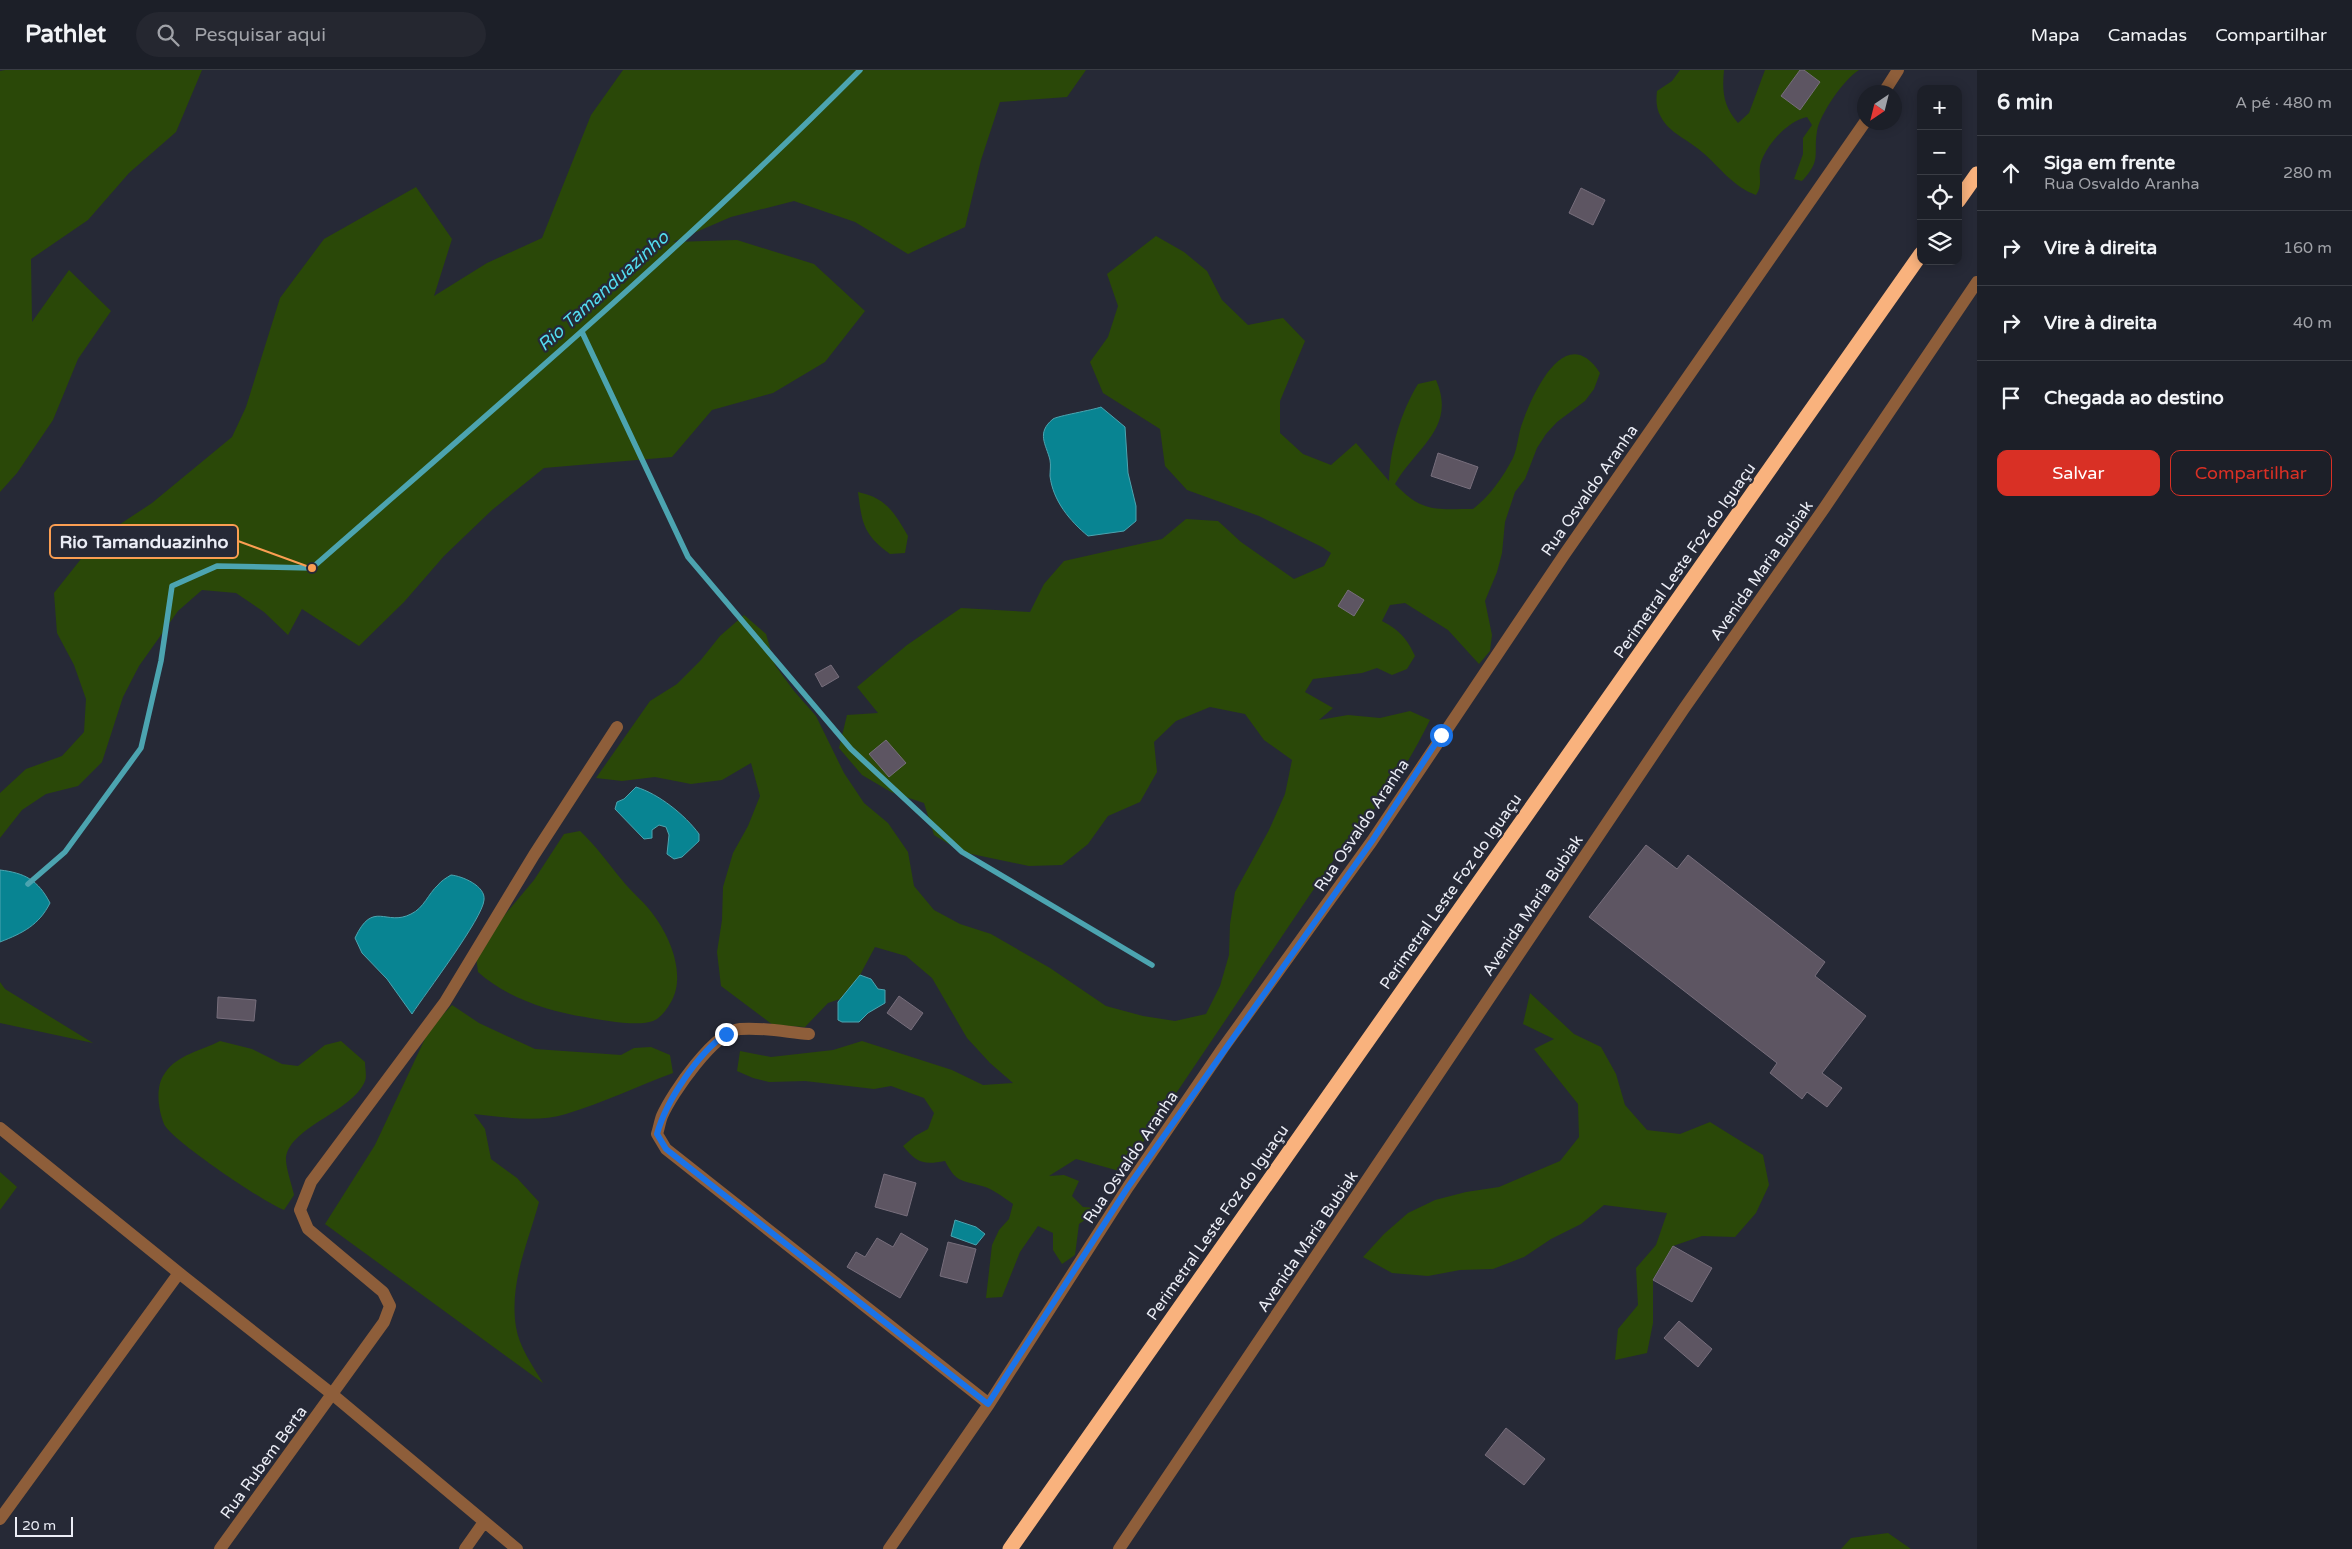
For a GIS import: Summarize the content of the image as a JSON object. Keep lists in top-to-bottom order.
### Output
{
  "streets": {
    "highway": ["Perimetral Leste Foz do Iguaçu"],
    "street": ["Rua Osvaldo Aranha", "Avenida Maria Bubiak", "Rua Rubem Berta"]
  },
  "water": ["Rio Tamanduazinho"],
  "places": ["Rio Tamanduazinho"],
  "scale_bar": "20 m",
  "north": "bottom left",
  "page": {
    "header": "Pathlet",
    "search": "Pesquisar aqui",
    "nav": ["Mapa", "Camadas", "Compartilhar"],
    "heading": ["6 min", "A pé · 480 m"],
    "map_buttons": ["+", "−"],
    "list": [
      ["Siga em frente", "Rua Osvaldo Aranha", "280 m"],
      ["Vire à direita", "160 m"],
      ["Vire à direita", "40 m"],
      "Chegada ao destino"
    ],
    "buttons": ["Salvar", "Compartilhar"],
    "scale": "20 m"
  }
}
